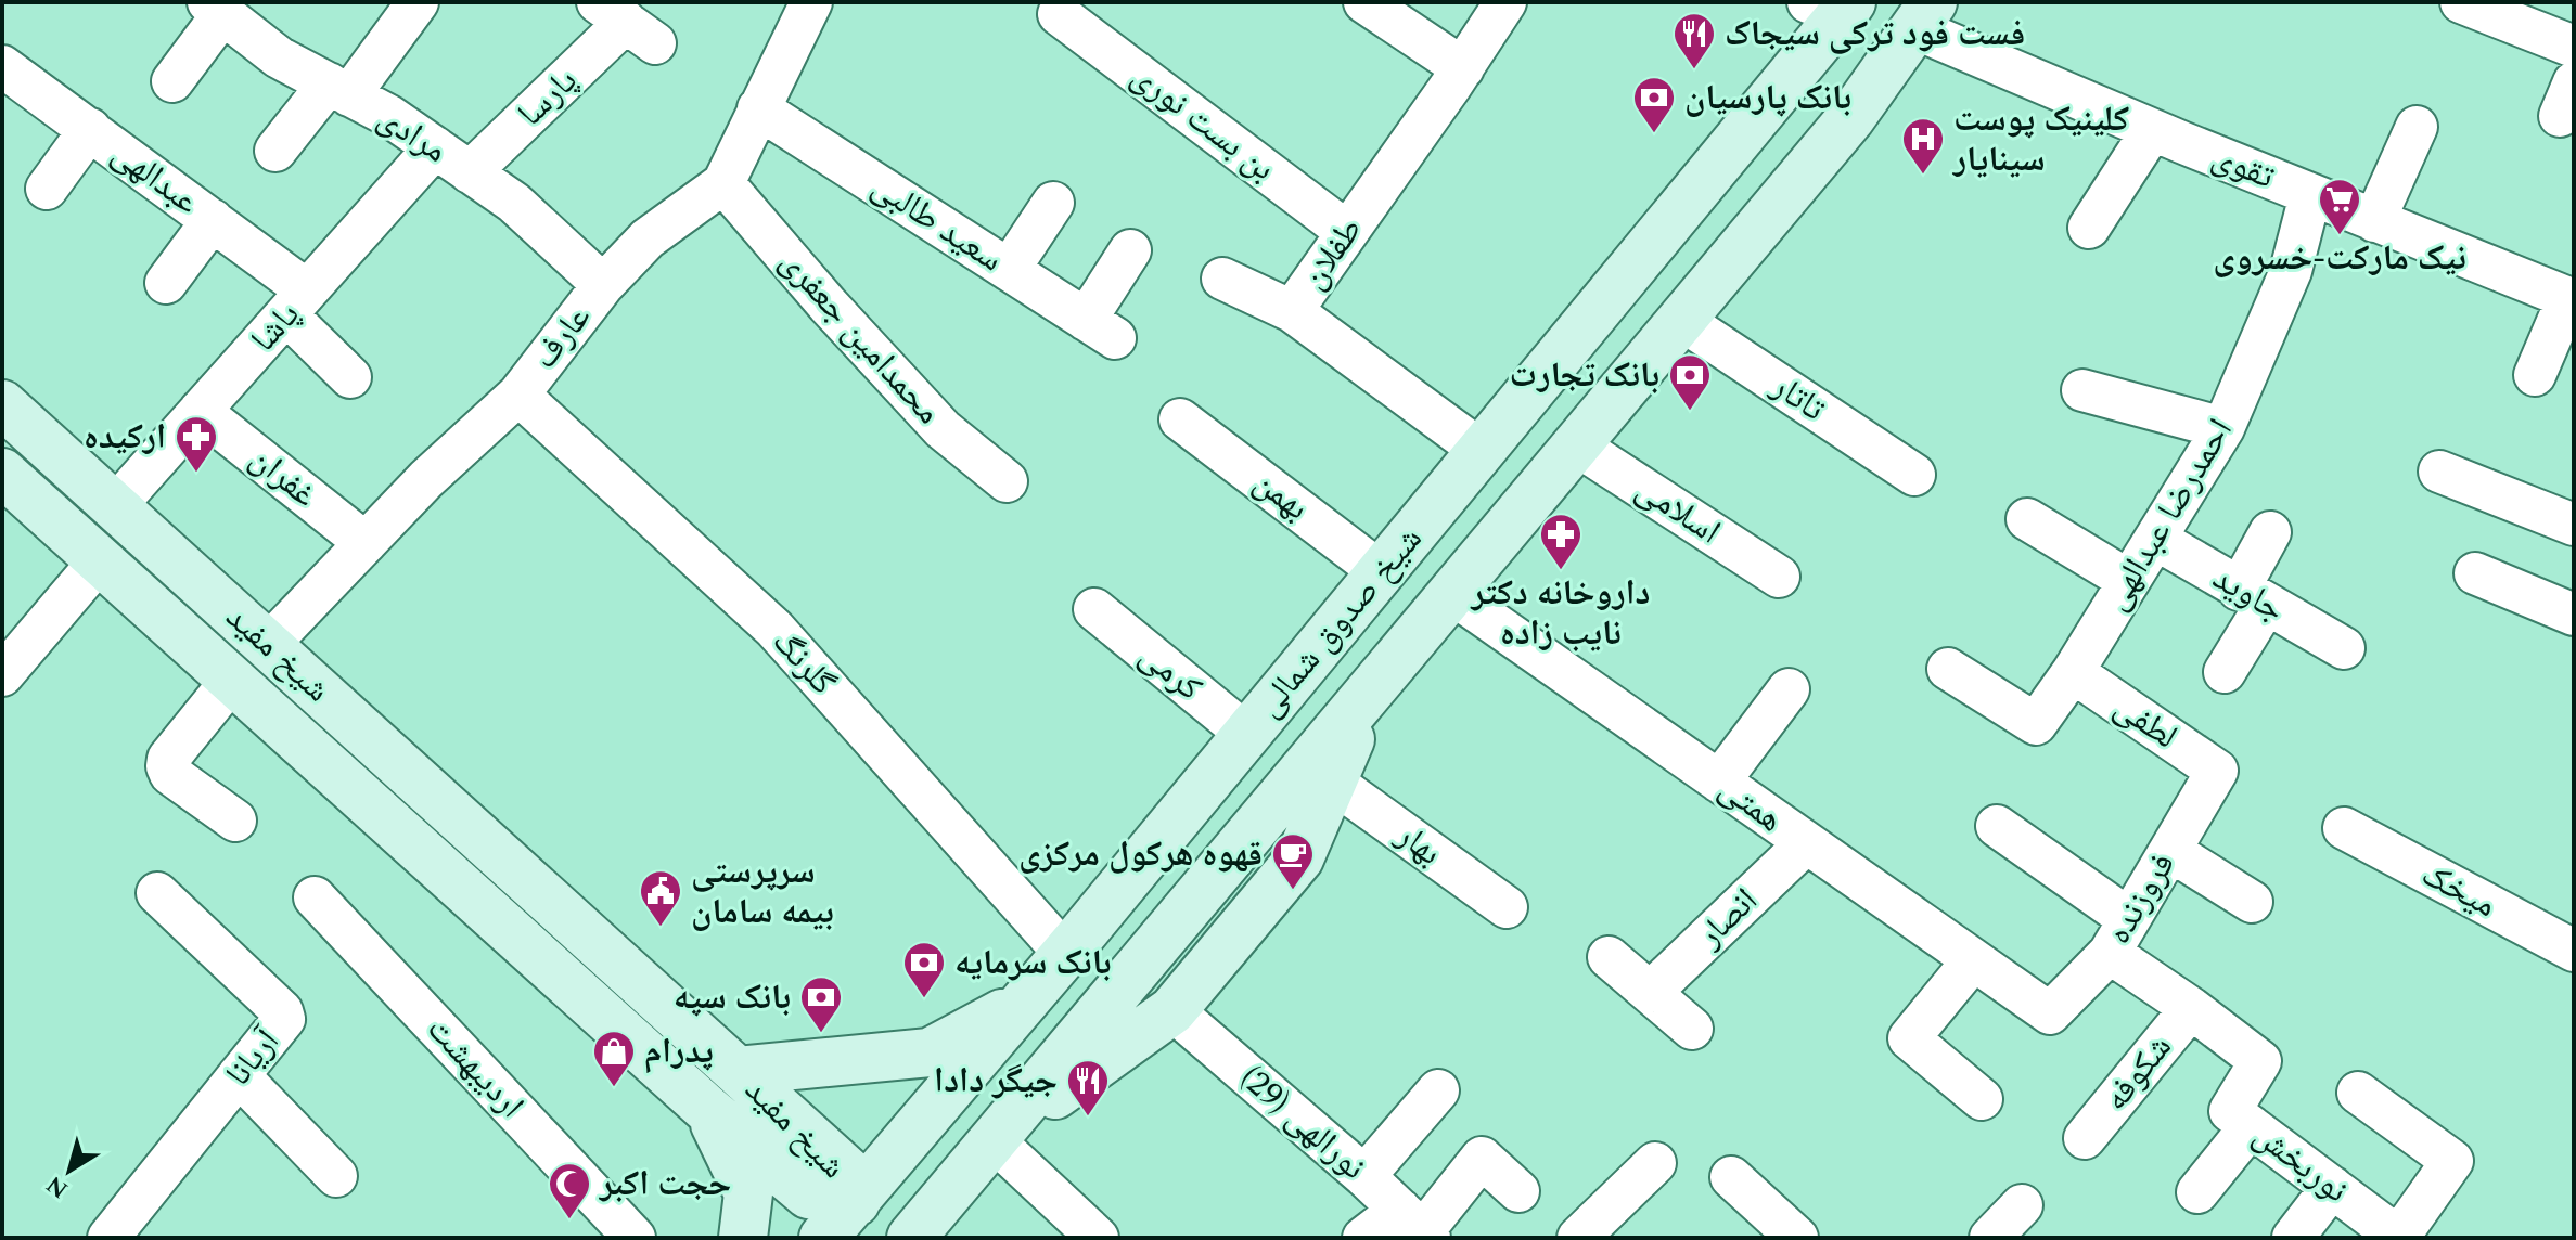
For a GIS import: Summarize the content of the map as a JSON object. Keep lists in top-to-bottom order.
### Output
{
  "streets": {
    "main road": ["شیخ صدوق شمالی", "شیخ مفید"],
    "street": [
      "پارسا",
      "بن بست نوری",
      "مرادی",
      "تقوی",
      "عبدالهی",
      "سعید طالبی",
      "طفلان",
      "پاشا",
      "عارف",
      "محمدامین جعفری",
      "تاتار",
      "غفران",
      "بهمن",
      "اسلامی",
      "احمدرضا عبدالهی",
      "جاوید",
      "گلرنگ",
      "کرمی",
      "لطفی",
      "همتی",
      "بهار",
      "میخک",
      "فروزنده",
      "انصار",
      "آریانا",
      "اردیبهشت",
      "شکوفه",
      "نورالهی (29)",
      "نوربخش"
    ]
  },
  "crossings": [
    ["پارسا", "مرادی"],
    ["بن بست نوری", "طفلان"],
    ["مرادی", "پاشا"],
    ["مرادی", "عارف"],
    ["تقوی", "احمدرضا عبدالهی"],
    ["تقوی", "شیخ صدوق شمالی"],
    ["عبدالهی", "پاشا"],
    ["سعید طالبی", "عارف"],
    ["طفلان", "شیخ صدوق شمالی"],
    ["پاشا", "غفران"],
    ["پاشا", "شیخ مفید"],
    ["عارف", "محمدامین جعفری"],
    ["عارف", "غفران"],
    ["عارف", "شیخ مفید"],
    ["عارف", "گلرنگ"],
    ["تاتار", "شیخ صدوق شمالی"],
    ["بهمن", "شیخ صدوق شمالی"],
    ["اسلامی", "شیخ صدوق شمالی"],
    ["احمدرضا عبدالهی", "جاوید"],
    ["احمدرضا عبدالهی", "لطفی"],
    ["شیخ صدوق شمالی", "شیخ مفید"],
    ["شیخ صدوق شمالی", "گلرنگ"],
    ["شیخ صدوق شمالی", "کرمی"],
    ["شیخ صدوق شمالی", "همتی"],
    ["لطفی", "فروزنده"],
    ["همتی", "فروزنده"],
    ["همتی", "انصار"],
    ["فروزنده", "نوربخش"],
    ["شکوفه", "نوربخش"]
  ],
  "places": {
    "restaurant": ["فست فود ترکی سیجاک", "جیگر دادا"],
    "bank": [
      "بانک پارسیان",
      "بانک تجارت",
      "بانک سرمایه",
      "بانک سپه"
    ],
    "hospital": ["کلینیک پوست سینایار"],
    "supermarket": ["نیک مارکت-خسروی"],
    "pharmacy": ["ارکیده", "داروخانه دکتر نایب زاده"],
    "cafe": ["قهوه هرکول مرکزی"],
    "public building": ["سرپرستی بیمه سامان"],
    "shop": ["پدرام"],
    "mosque": ["حجت اکبر"]
  },
  "north": "bottom left"
}
